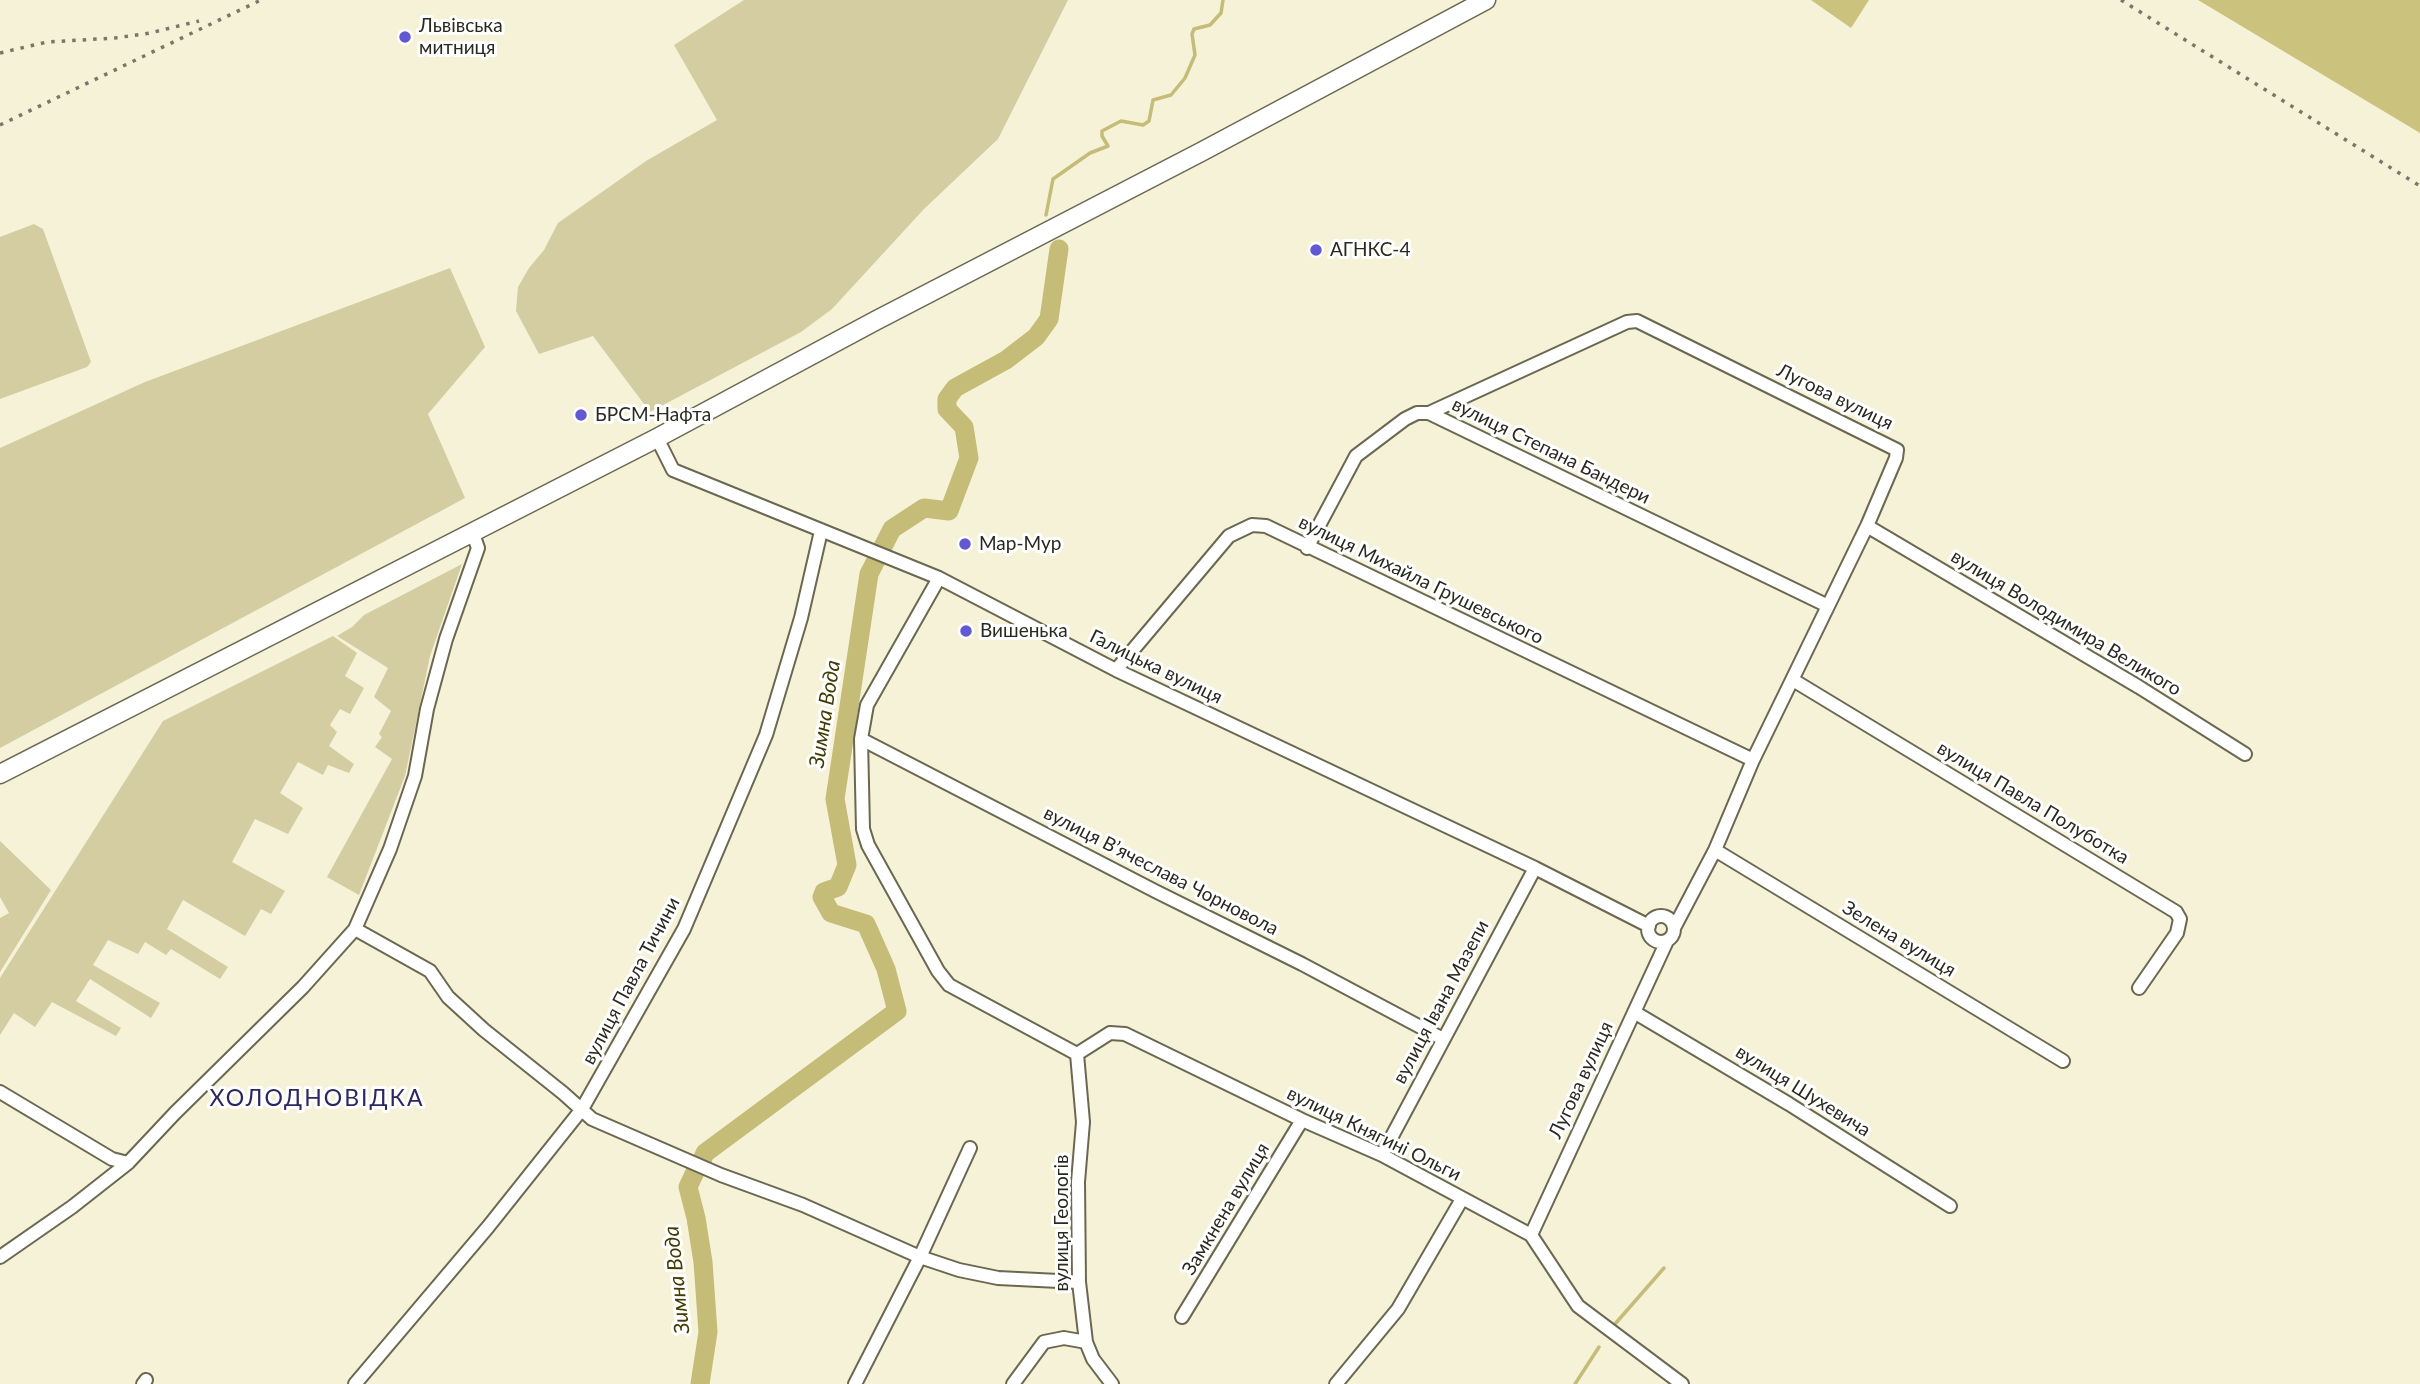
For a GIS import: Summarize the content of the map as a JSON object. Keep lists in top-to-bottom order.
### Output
{
  "streets": {
    "street": [
      "Лугова вулиця",
      "вулиця Степана Бандери",
      "вулиця Михайла Грушевського",
      "вулиця Володимира Великого",
      "Галицька вулиця",
      "вулиця Павла Полуботка",
      "вулиця Вʼячеслава Чорновола",
      "Зелена вулиця",
      "вулиця Павла Тичини",
      "вулиця Івана Мазепи",
      "вулиця Шухевича",
      "вулиця Княгині Ольги",
      "Замкнена вулиця",
      "вулиця Геологів"
    ]
  },
  "crossings": [
    ["Лугова вулиця", "вулиця Степана Бандери"],
    ["Лугова вулиця", "вулиця Михайла Грушевського"],
    ["Лугова вулиця", "вулиця Володимира Великого"],
    ["Лугова вулиця", "Галицька вулиця"],
    ["Лугова вулиця", "вулиця Павла Полуботка"],
    ["Лугова вулиця", "Зелена вулиця"],
    ["Лугова вулиця", "вулиця Шухевича"],
    ["Лугова вулиця", "вулиця Княгині Ольги"],
    ["вулиця Степана Бандери", "вулиця Михайла Грушевського"],
    ["вулиця Михайла Грушевського", "Галицька вулиця"],
    ["Галицька вулиця", "вулиця Павла Тичини"],
    ["Галицька вулиця", "вулиця Івана Мазепи"],
    ["вулиця Вʼячеслава Чорновола", "вулиця Івана Мазепи"],
    ["вулиця Івана Мазепи", "вулиця Княгині Ольги"],
    ["вулиця Княгині Ольги", "Замкнена вулиця"],
    ["вулиця Княгині Ольги", "вулиця Геологів"]
  ],
  "districts": ["ХОЛОДНОВІДКА"],
  "water": ["Зимна Вода"],
  "places": [
    "Львівська митниця",
    "АГНКС-4",
    "БРСМ-Нафта",
    "Мар-Мур",
    "Вишенька"
  ]
}
